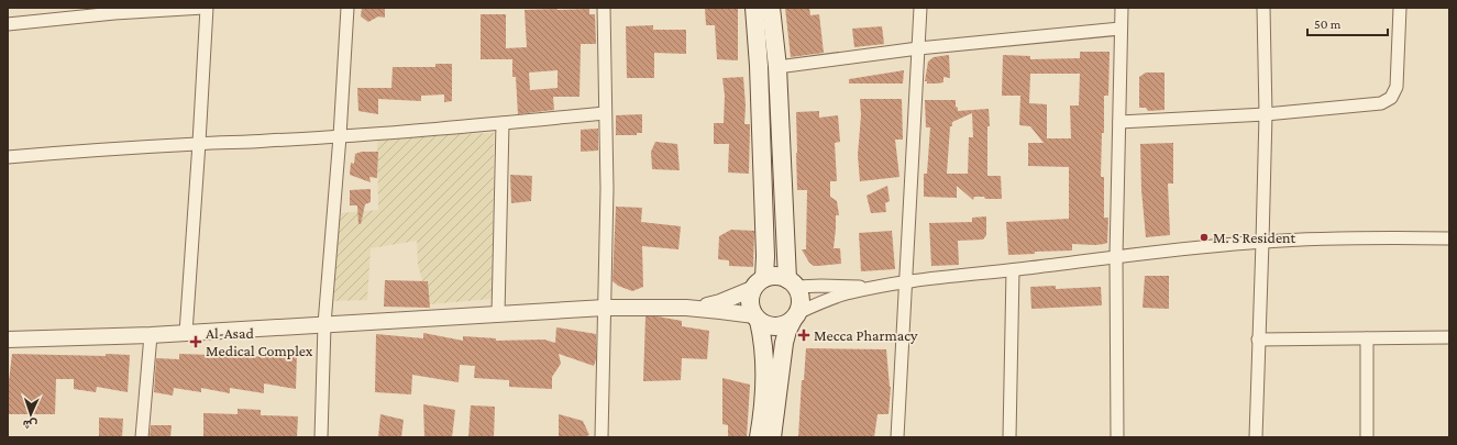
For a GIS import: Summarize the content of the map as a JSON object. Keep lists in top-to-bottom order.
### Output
{
  "places": {
    "other": ["M. S Resident"],
    "health": ["Mecca Pharmacy", "Al-Asad Medical Complex"]
  },
  "scale_bar": "50 m",
  "north": "bottom"
}
